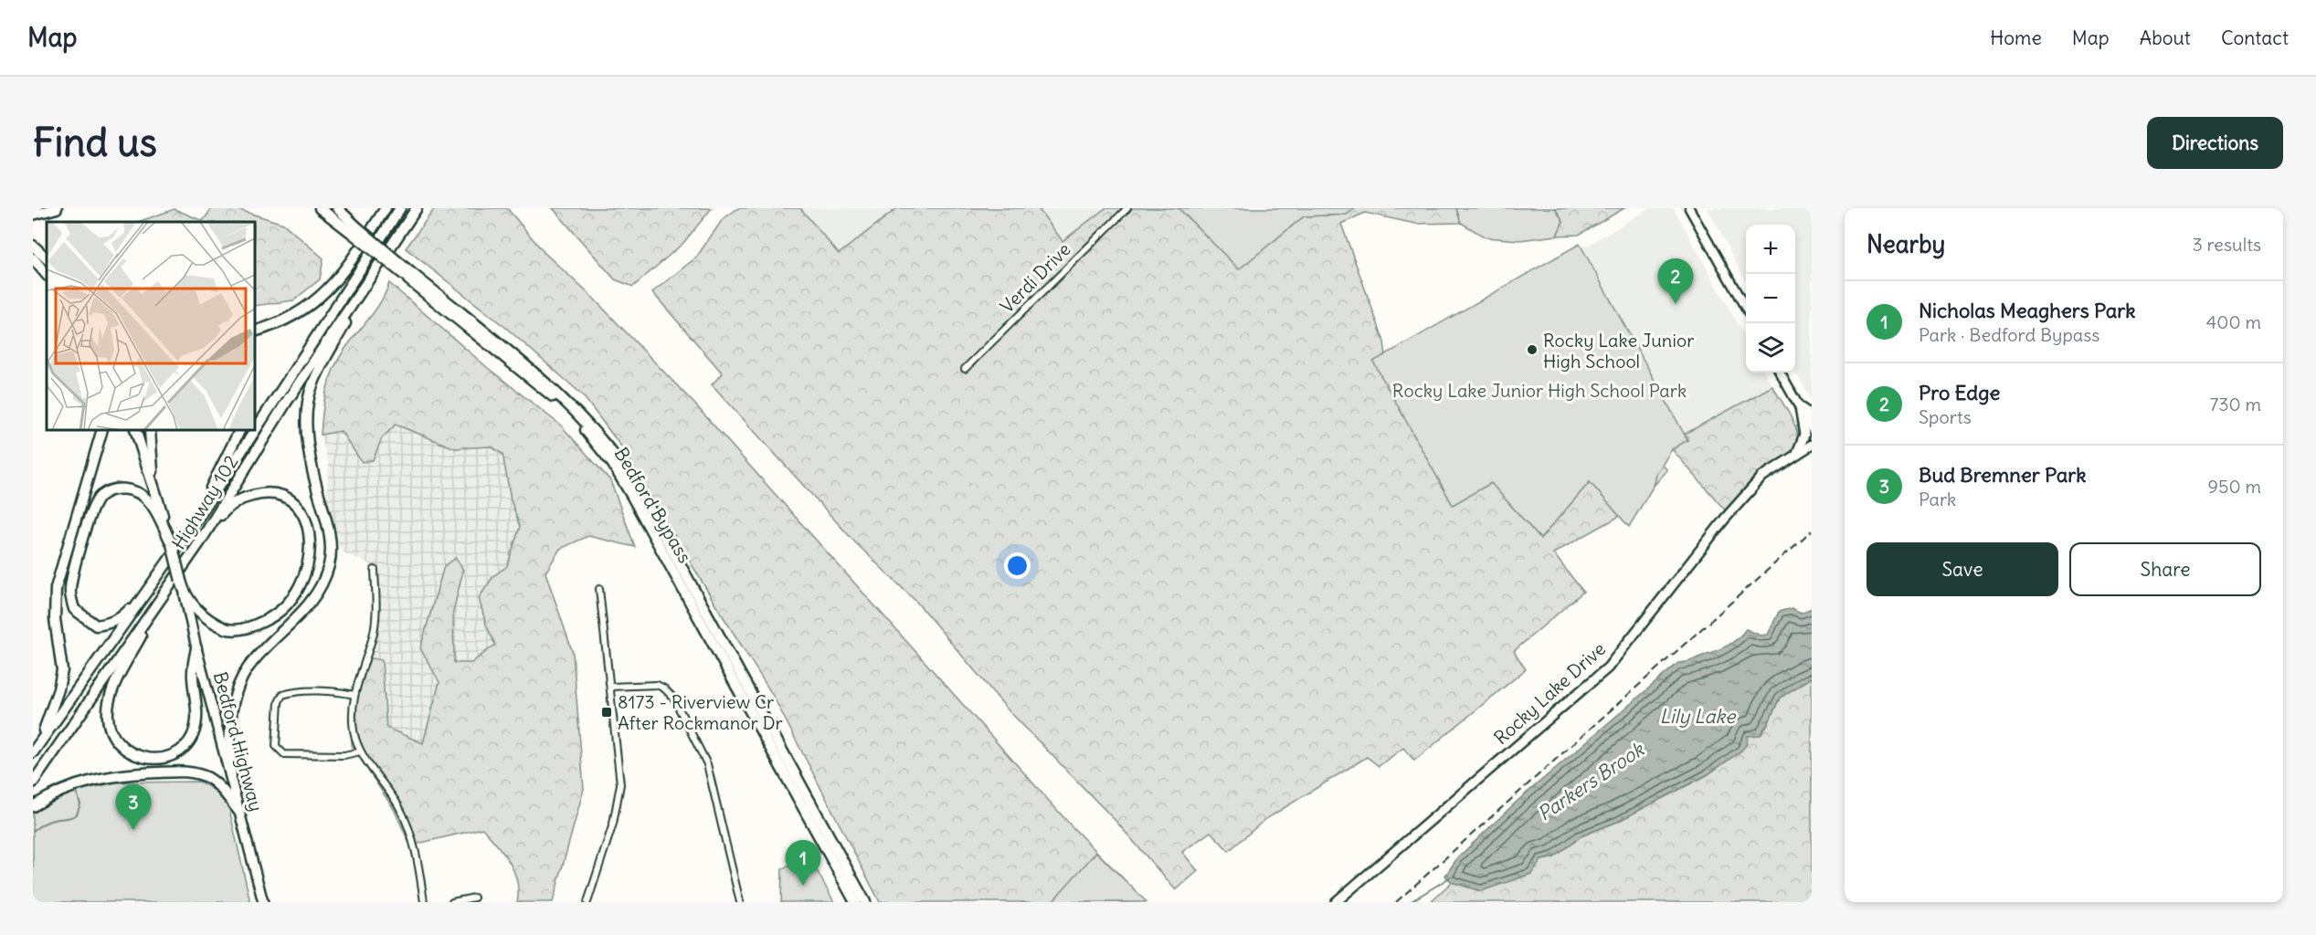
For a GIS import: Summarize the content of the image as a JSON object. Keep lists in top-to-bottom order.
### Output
{
  "streets": {
    "highway": ["Highway 102", "Bedford Bypass"],
    "main road": ["Rocky Lake Drive", "Bedford Highway"],
    "street": ["Verdi Drive"]
  },
  "water": ["Lily Lake", "Parkers Brook"],
  "parks": ["Rocky Lake Junior High School Park"],
  "places": {
    "other": ["Rocky Lake Junior High School"],
    "transit": ["8173 - Riverview Cr After Rockmanor Dr"]
  },
  "page": {
    "header": "Map",
    "nav": [
      "Home",
      "Map",
      "About",
      "Contact"
    ],
    "buttons": [
      "Directions",
      ["Save", "Share"]
    ],
    "title": "Find us",
    "heading": ["Nearby", "3 results"],
    "map_buttons": ["+", "−"],
    "pins": ["2", "3", "1"],
    "list": [
      {
        "mark": "1",
        "name": "Nicholas Meaghers Park",
        "note": "Park · Bedford Bypass",
        "value": "400 m"
      },
      {
        "mark": "2",
        "name": "Pro Edge",
        "note": "Sports",
        "value": "730 m"
      },
      {
        "mark": "3",
        "name": "Bud Bremner Park",
        "note": "Park",
        "value": "950 m"
      }
    ]
  }
}
